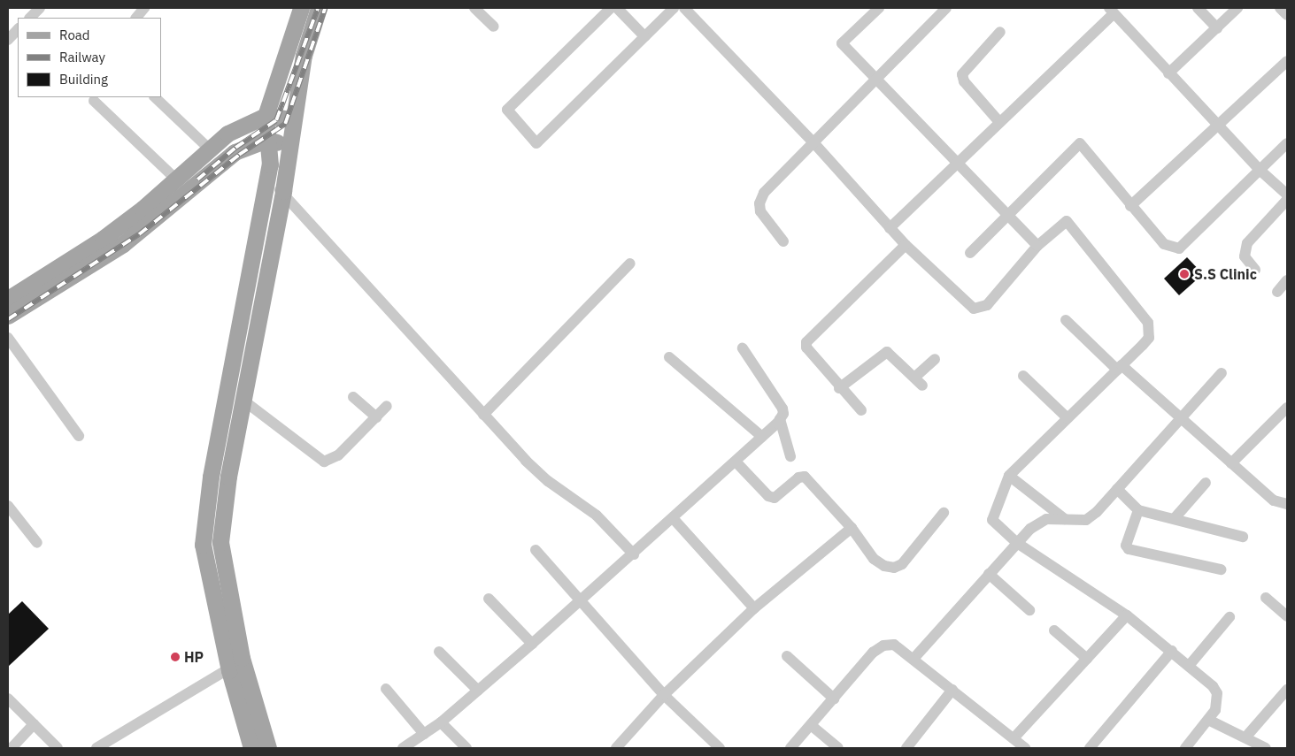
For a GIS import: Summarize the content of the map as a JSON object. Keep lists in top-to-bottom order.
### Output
{
  "places": ["S.S Clinic", "HP"],
  "legend": ["Road", "Railway", "Building"]
}
